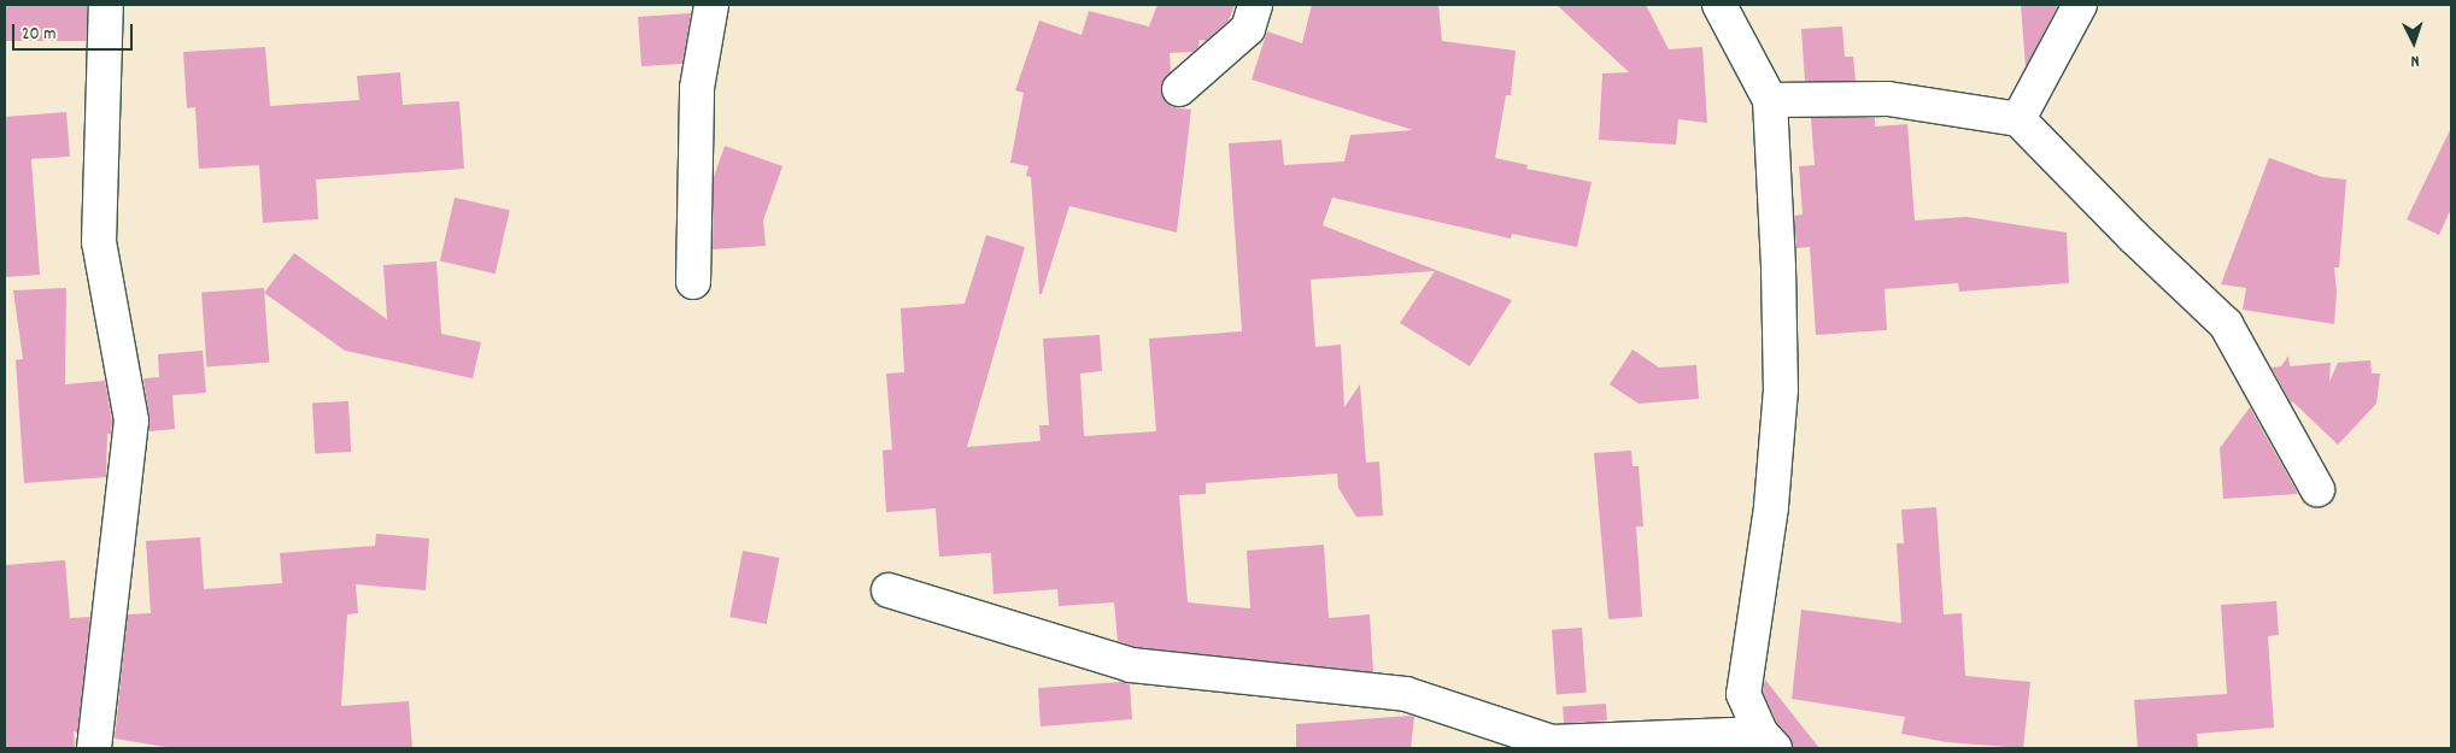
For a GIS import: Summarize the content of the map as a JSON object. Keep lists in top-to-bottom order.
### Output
{
  "scale_bar": "20 m",
  "north": "bottom"
}
